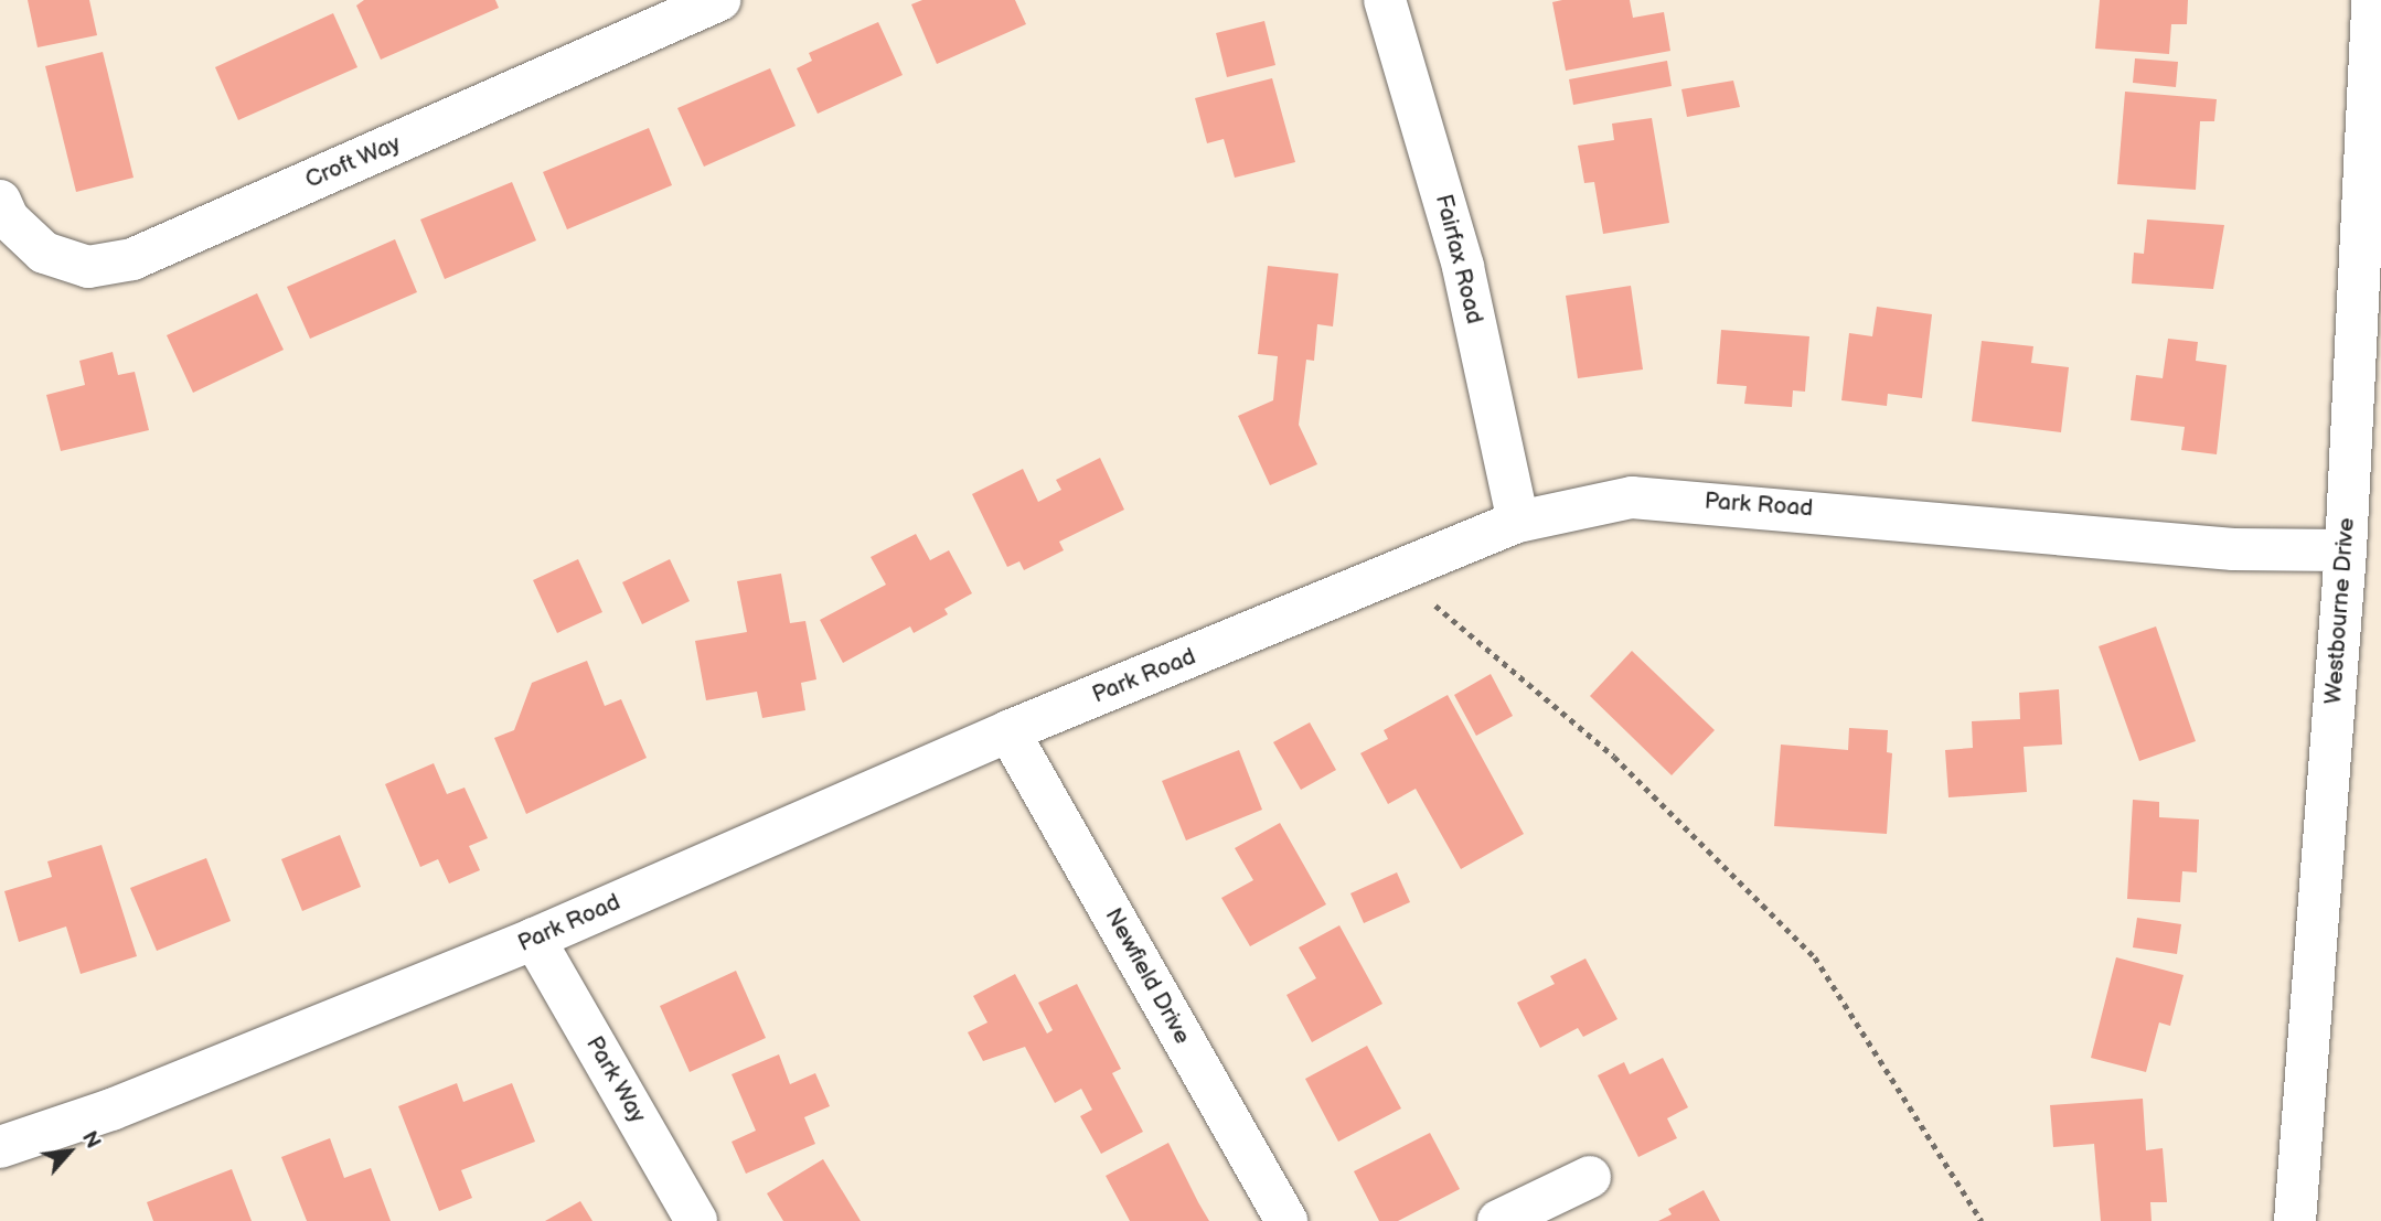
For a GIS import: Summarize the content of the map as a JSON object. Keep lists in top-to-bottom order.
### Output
{
  "streets": {
    "street": [
      "Croft Way",
      "Fairfax Road",
      "Park Road",
      "Westbourne Drive",
      "Newfield Drive",
      "Park Way"
    ]
  },
  "crossings": [
    ["Fairfax Road", "Park Road"],
    ["Park Road", "Westbourne Drive"],
    ["Park Road", "Newfield Drive"],
    ["Park Road", "Park Way"]
  ],
  "north": "top right"
}
